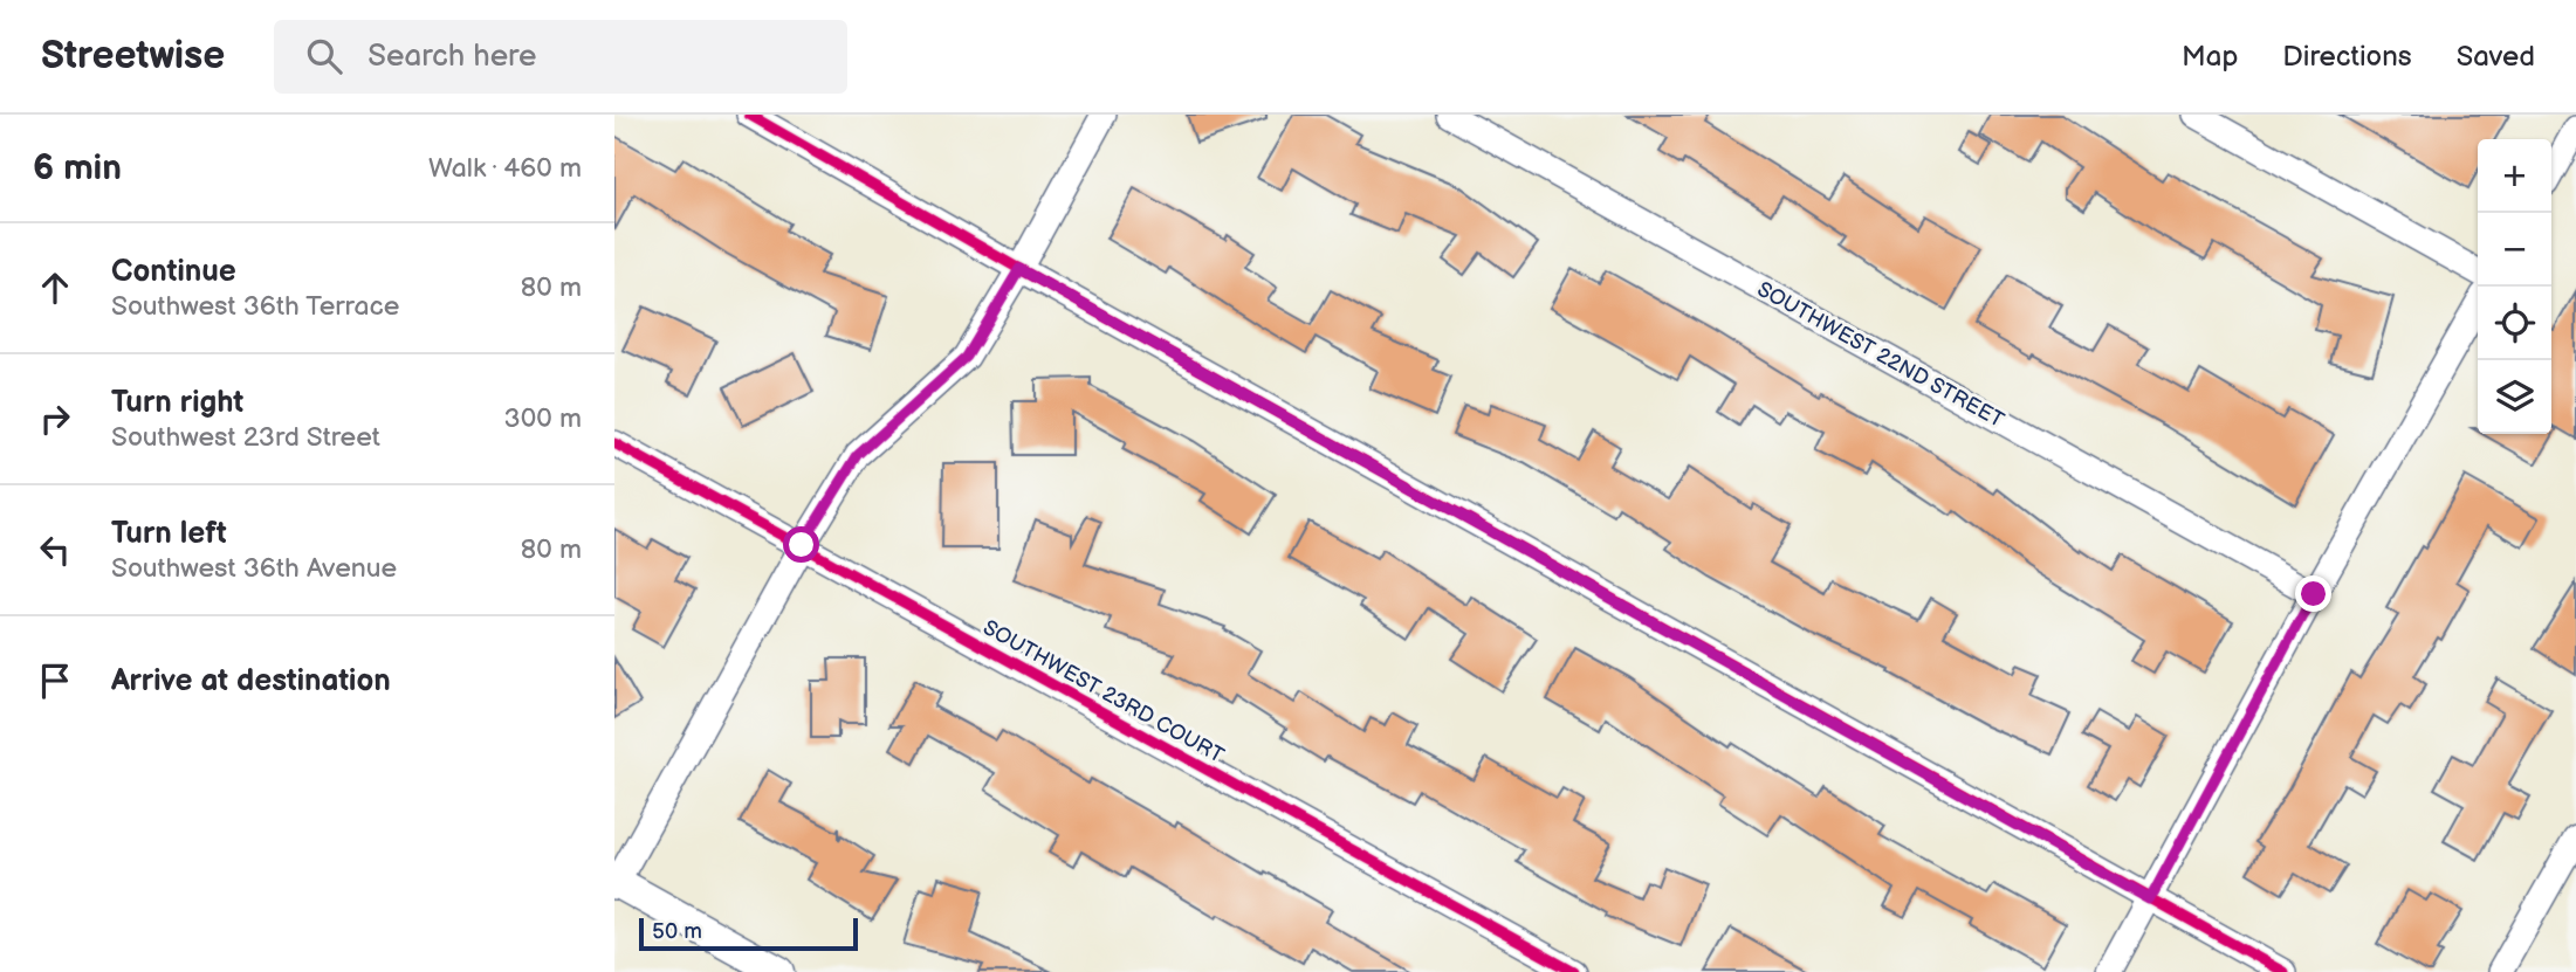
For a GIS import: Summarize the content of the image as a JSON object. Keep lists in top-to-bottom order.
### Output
{
  "streets": {
    "street": ["SOUTHWEST 22ND STREET", "SOUTHWEST 23RD COURT"]
  },
  "scale_bar": "50 m",
  "page": {
    "header": "Streetwise",
    "search": "Search here",
    "nav": ["Map", "Directions", "Saved"],
    "heading": ["6 min", "Walk · 460 m"],
    "map_buttons": ["+", "−"],
    "list": [
      ["Continue", "Southwest 36th Terrace", "80 m"],
      ["Turn right", "Southwest 23rd Street", "300 m"],
      ["Turn left", "Southwest 36th Avenue", "80 m"],
      "Arrive at destination"
    ],
    "scale": "50 m"
  }
}
